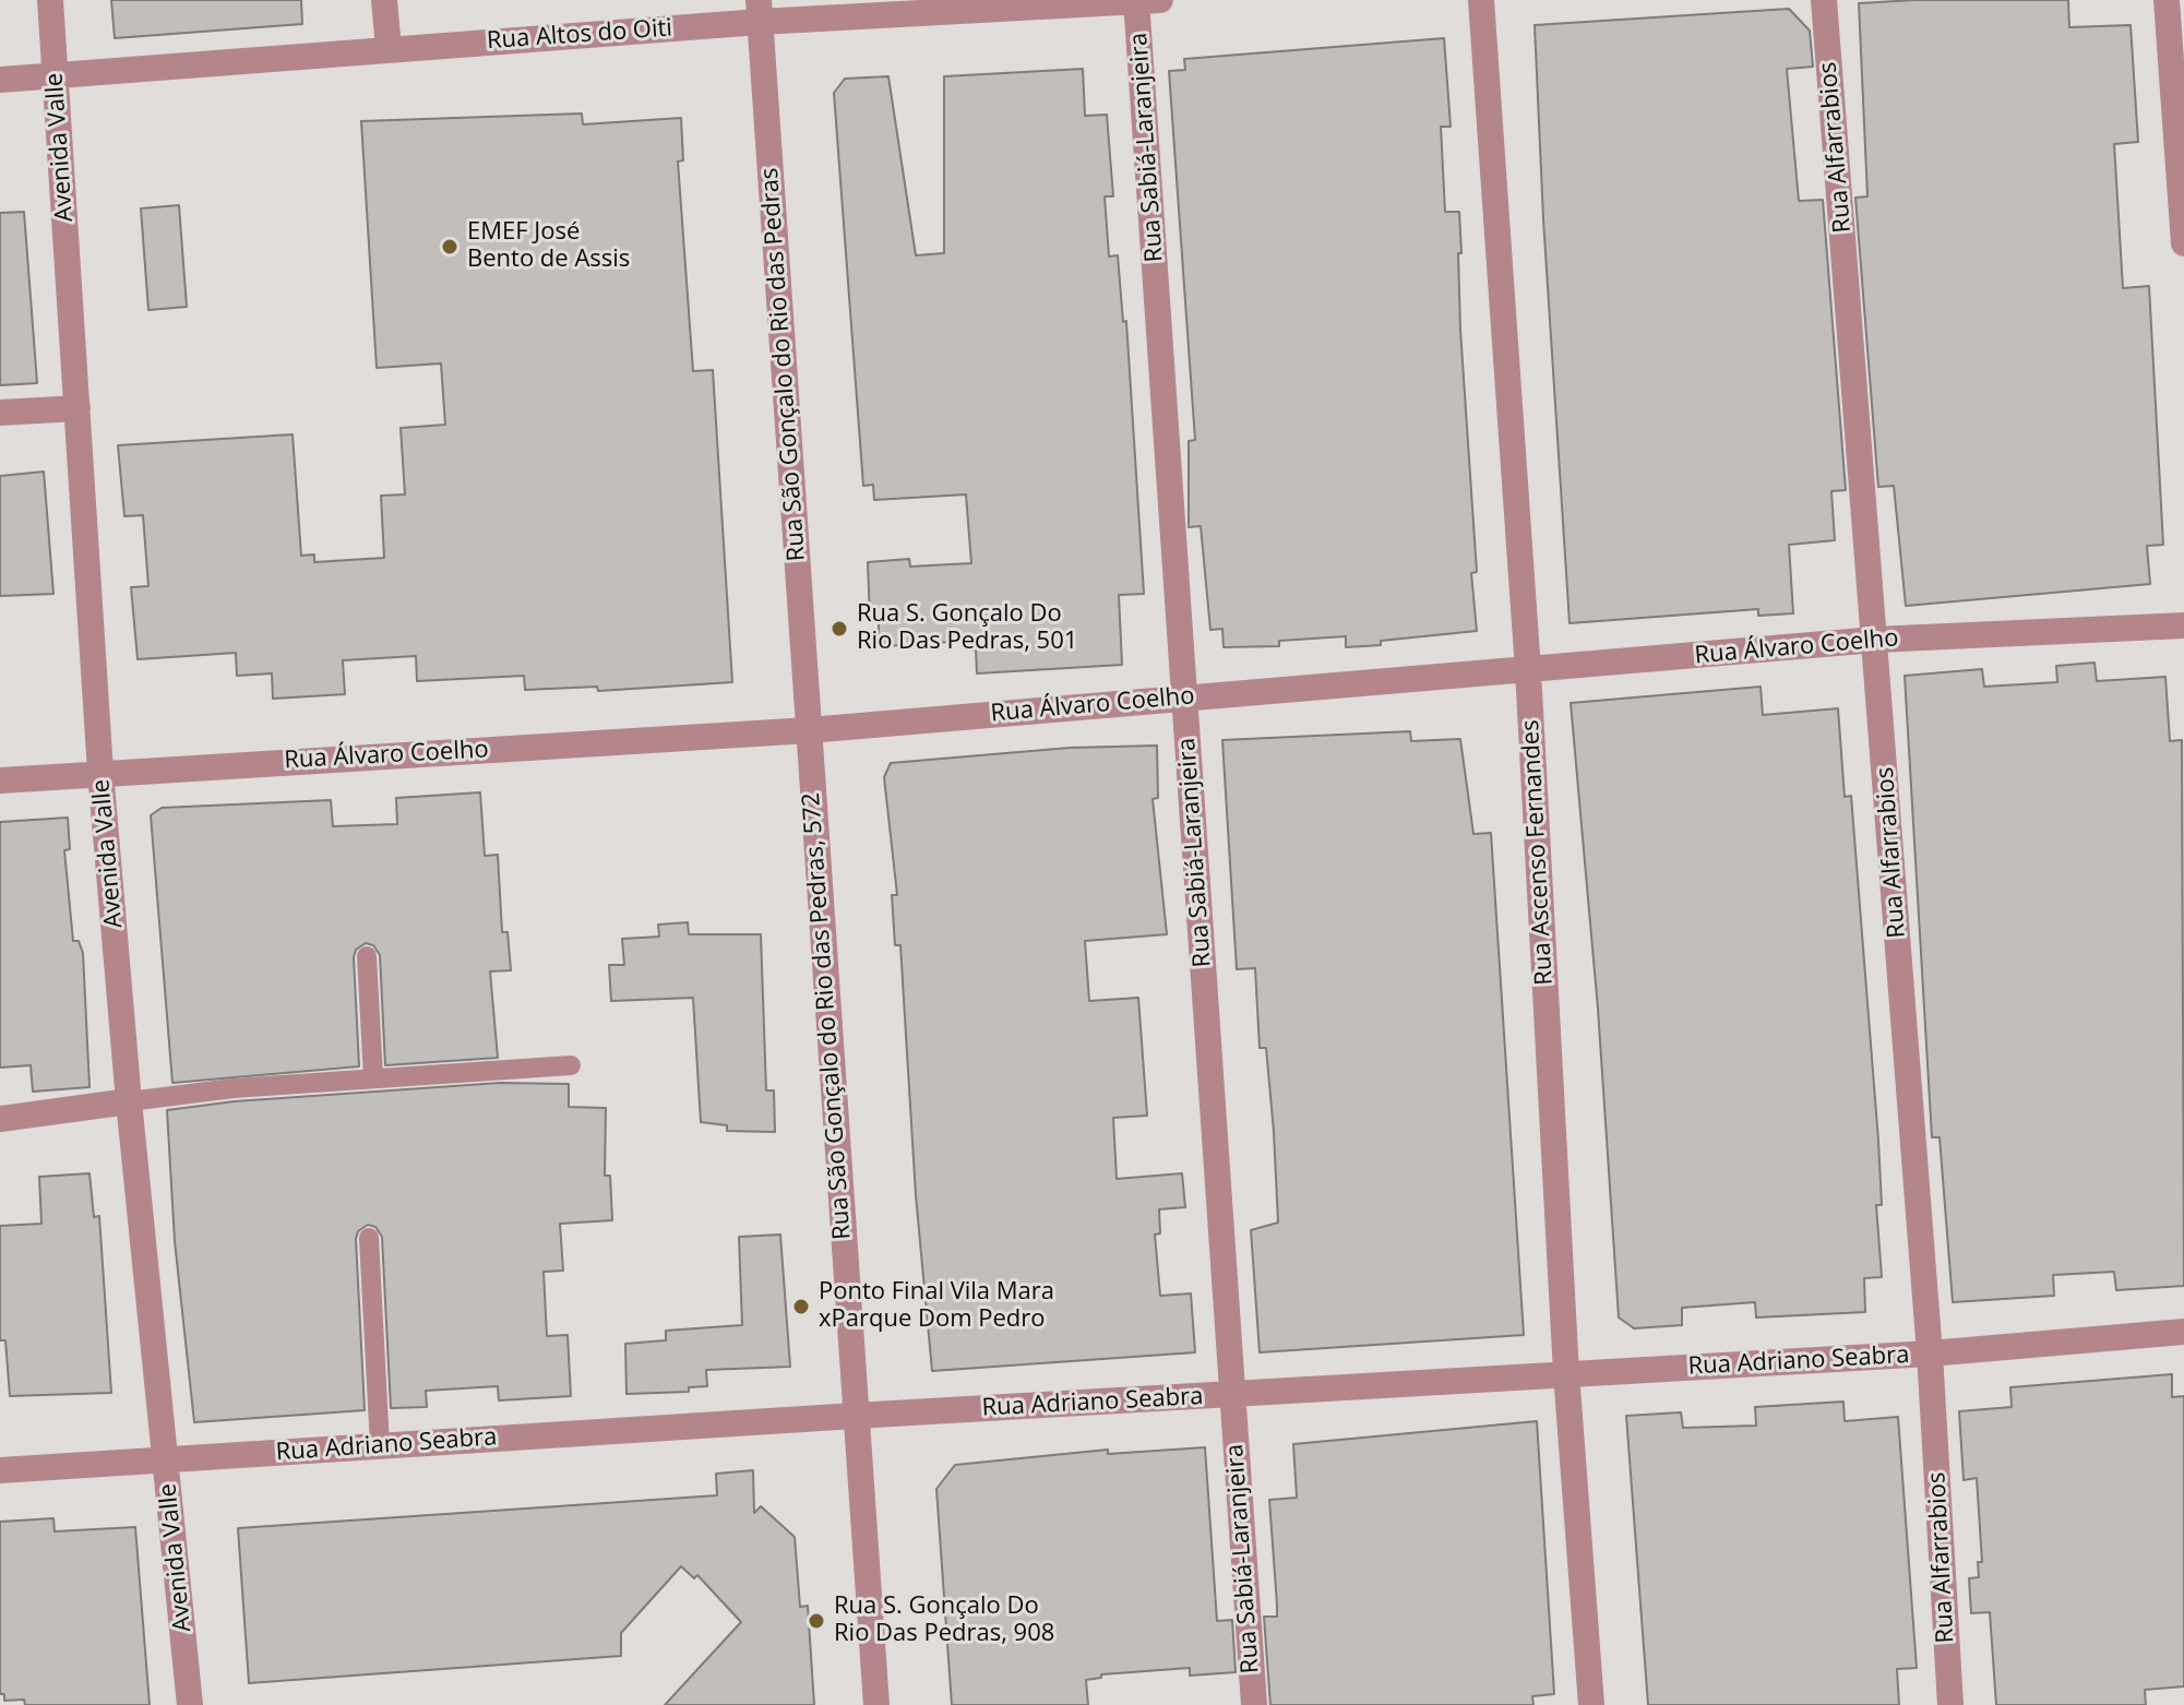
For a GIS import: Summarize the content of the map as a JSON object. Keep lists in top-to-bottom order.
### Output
{
  "streets": {
    "street": [
      "Rua Altos do Oiti",
      "Avenida Valle",
      "Rua Sabiá-Laranjeira",
      "Rua Alfarrabios",
      "Rua São Gonçalo do Rio das Pedras",
      "Rua Álvaro Coelho",
      "Rua Ascenso Fernandes",
      "Rua São Gonçalo do Rio das Pedras, 572",
      "Rua Adriano Seabra"
    ]
  },
  "crossings": [
    ["Rua Altos do Oiti", "Avenida Valle"],
    ["Rua Altos do Oiti", "Rua Sabiá-Laranjeira"],
    ["Rua Altos do Oiti", "Rua São Gonçalo do Rio das Pedras"],
    ["Avenida Valle", "Rua Álvaro Coelho"],
    ["Avenida Valle", "Rua Adriano Seabra"],
    ["Rua Sabiá-Laranjeira", "Rua Álvaro Coelho"],
    ["Rua Sabiá-Laranjeira", "Rua Adriano Seabra"],
    ["Rua Alfarrabios", "Rua Álvaro Coelho"],
    ["Rua Alfarrabios", "Rua Adriano Seabra"],
    ["Rua São Gonçalo do Rio das Pedras", "Rua Álvaro Coelho"],
    ["Rua São Gonçalo do Rio das Pedras", "Rua São Gonçalo do Rio das Pedras, 572"],
    ["Rua Álvaro Coelho", "Rua Ascenso Fernandes"],
    ["Rua Álvaro Coelho", "Rua São Gonçalo do Rio das Pedras, 572"],
    ["Rua Ascenso Fernandes", "Rua Adriano Seabra"],
    ["Rua São Gonçalo do Rio das Pedras, 572", "Rua Adriano Seabra"]
  ],
  "places": [
    "EMEF José Bento de Assis",
    "Rua S. Gonçalo Do Rio Das Pedras, 501",
    "Ponto Final Vila Mara xParque Dom Pedro",
    "Rua S. Gonçalo Do Rio Das Pedras, 908"
  ]
}
